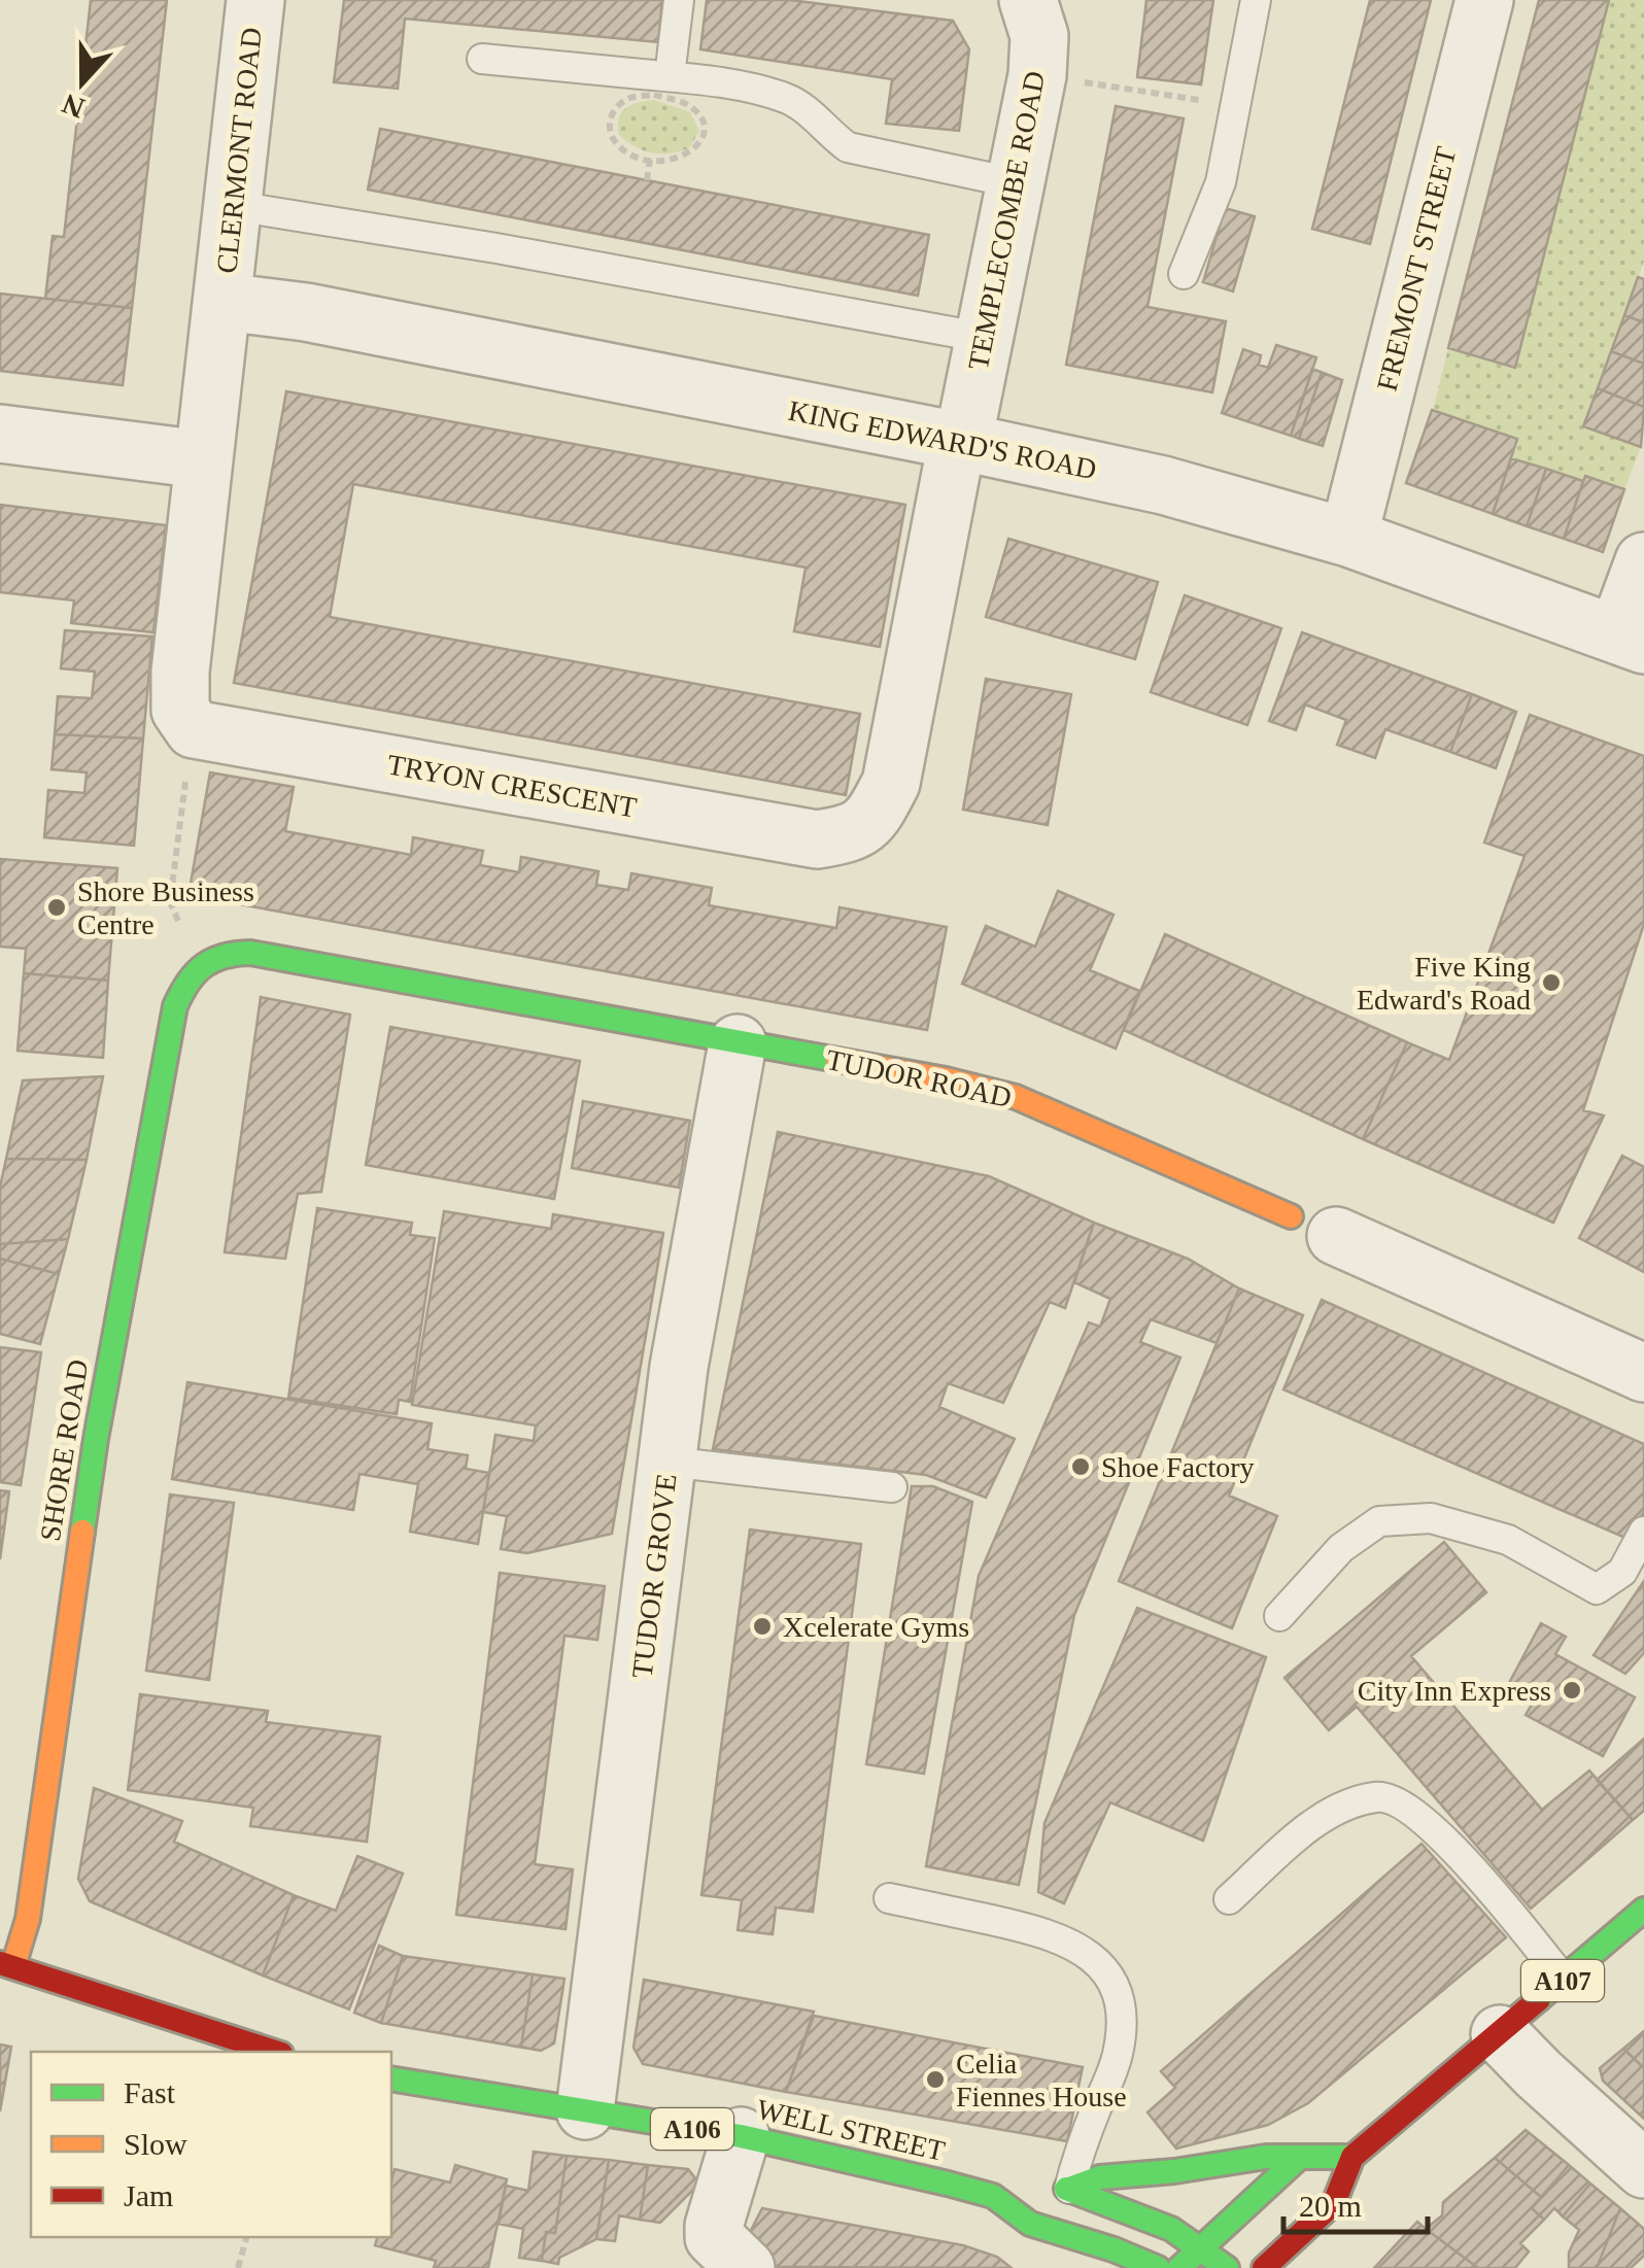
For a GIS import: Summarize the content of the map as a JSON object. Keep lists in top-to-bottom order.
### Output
{
  "streets": {
    "main road": [
      "TUDOR ROAD",
      "SHORE ROAD",
      "A107",
      "A106",
      "WELL STREET"
    ],
    "street": [
      "CLERMONT ROAD",
      "TEMPLECOMBE ROAD",
      "FREMONT STREET",
      "KING EDWARD'S ROAD",
      "TRYON CRESCENT",
      "TUDOR GROVE"
    ]
  },
  "crossings": [
    ["CLERMONT ROAD", "KING EDWARD'S ROAD"],
    ["CLERMONT ROAD", "TRYON CRESCENT"],
    ["TEMPLECOMBE ROAD", "KING EDWARD'S ROAD"],
    ["TEMPLECOMBE ROAD", "TRYON CRESCENT"],
    ["FREMONT STREET", "KING EDWARD'S ROAD"],
    ["KING EDWARD'S ROAD", "TRYON CRESCENT"],
    ["TUDOR ROAD", "SHORE ROAD"],
    ["TUDOR ROAD", "TUDOR GROVE"],
    ["TUDOR GROVE", "WELL STREET"],
    ["A107", "WELL STREET"]
  ],
  "places": [
    "Shore Business Centre",
    "Five King Edward's Road",
    "Shoe Factory",
    "Xcelerate Gyms",
    "City Inn Express",
    "Celia Fiennes House"
  ],
  "legend": ["Fast", "Slow", "Jam"],
  "scale_bar": "20 m",
  "north": "bottom"
}
